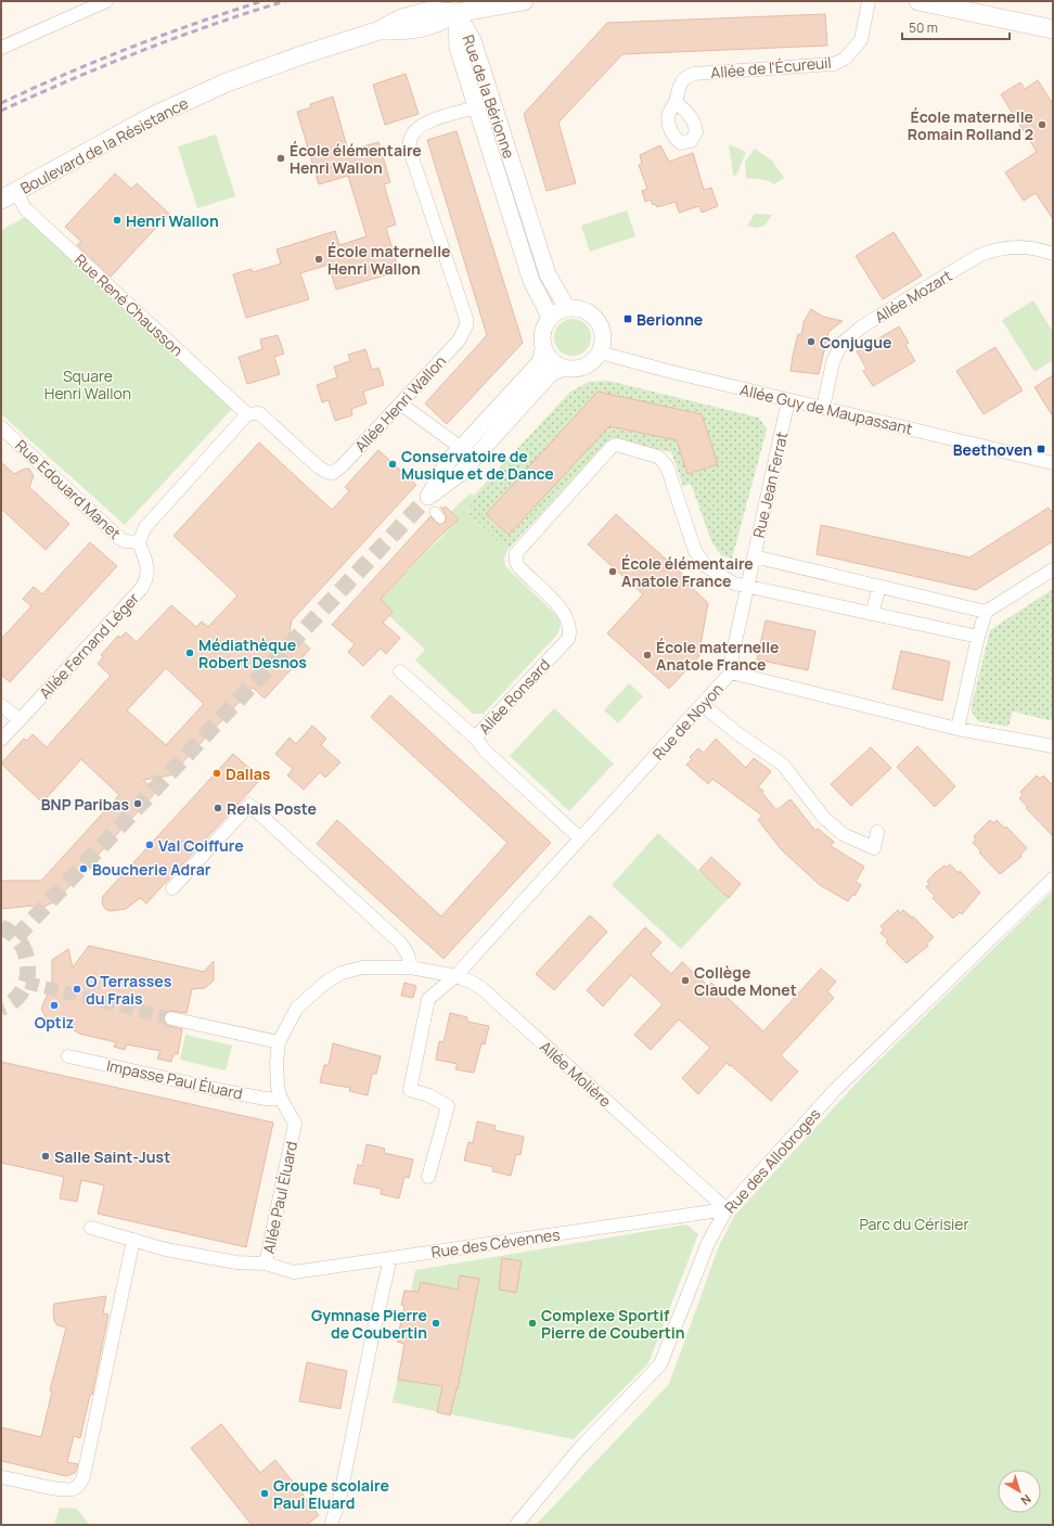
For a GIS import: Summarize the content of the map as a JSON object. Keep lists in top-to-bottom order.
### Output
{
  "streets": {
    "main road": ["Boulevard de la Résistance"],
    "street": [
      "Allée de l'Écureuil",
      "Rue de la Bérionne",
      "Allée Mozart",
      "Rue René Chausson",
      "Allée Henri Wallon",
      "Allée Guy de Maupassant",
      "Rue Jean Ferrat",
      "Rue Edouard Manet",
      "Allée Fernand Léger",
      "Allée Ronsard",
      "Rue de Noyon",
      "Allée Molière",
      "Impasse Paul Éluard",
      "Rue des Allobroges",
      "Allée Paul Éluard",
      "Rue des Cévennes"
    ]
  },
  "crossings": [
    ["Rue de la Bérionne", "Boulevard de la Résistance"],
    ["Rue de la Bérionne", "Allée Henri Wallon"],
    ["Rue de la Bérionne", "Allée Guy de Maupassant"],
    ["Boulevard de la Résistance", "Rue René Chausson"],
    ["Allée Mozart", "Allée Guy de Maupassant"],
    ["Rue René Chausson", "Allée Henri Wallon"],
    ["Allée Guy de Maupassant", "Rue Jean Ferrat"],
    ["Rue Jean Ferrat", "Allée Ronsard"],
    ["Rue Jean Ferrat", "Rue de Noyon"],
    ["Rue Edouard Manet", "Allée Fernand Léger"],
    ["Allée Ronsard", "Rue de Noyon"],
    ["Rue de Noyon", "Allée Molière"],
    ["Allée Molière", "Rue des Allobroges"],
    ["Allée Molière", "Allée Paul Éluard"],
    ["Allée Molière", "Rue des Cévennes"],
    ["Impasse Paul Éluard", "Allée Paul Éluard"],
    ["Rue des Allobroges", "Rue des Cévennes"],
    ["Allée Paul Éluard", "Rue des Cévennes"]
  ],
  "parks": ["Square Henri Wallon", "Parc du Cérisier"],
  "places": {
    "other": [
      "École maternelle Romain Rolland 2",
      "École élémentaire Henri Wallon",
      "Henri Wallon",
      "École maternelle Henri Wallon",
      "Conjugue",
      "Conservatoire de Musique et de Dance",
      "École élémentaire Anatole France",
      "Médiathèque Robert Desnos",
      "École maternelle Anatole France",
      "Dallas",
      "BNP Paribas",
      "Relais Poste",
      "Val Coiffure",
      "Boucherie Adrar",
      "Collège Claude Monet",
      "O Terrasses du Frais",
      "Optiz",
      "Salle Saint-Just",
      "Gymnase Pierre de Coubertin",
      "Complexe Sportif Pierre de Coubertin",
      "Groupe scolaire Paul Eluard"
    ],
    "transit": ["Berionne", "Beethoven"]
  },
  "scale_bar": "50 m",
  "north": "bottom right"
}
